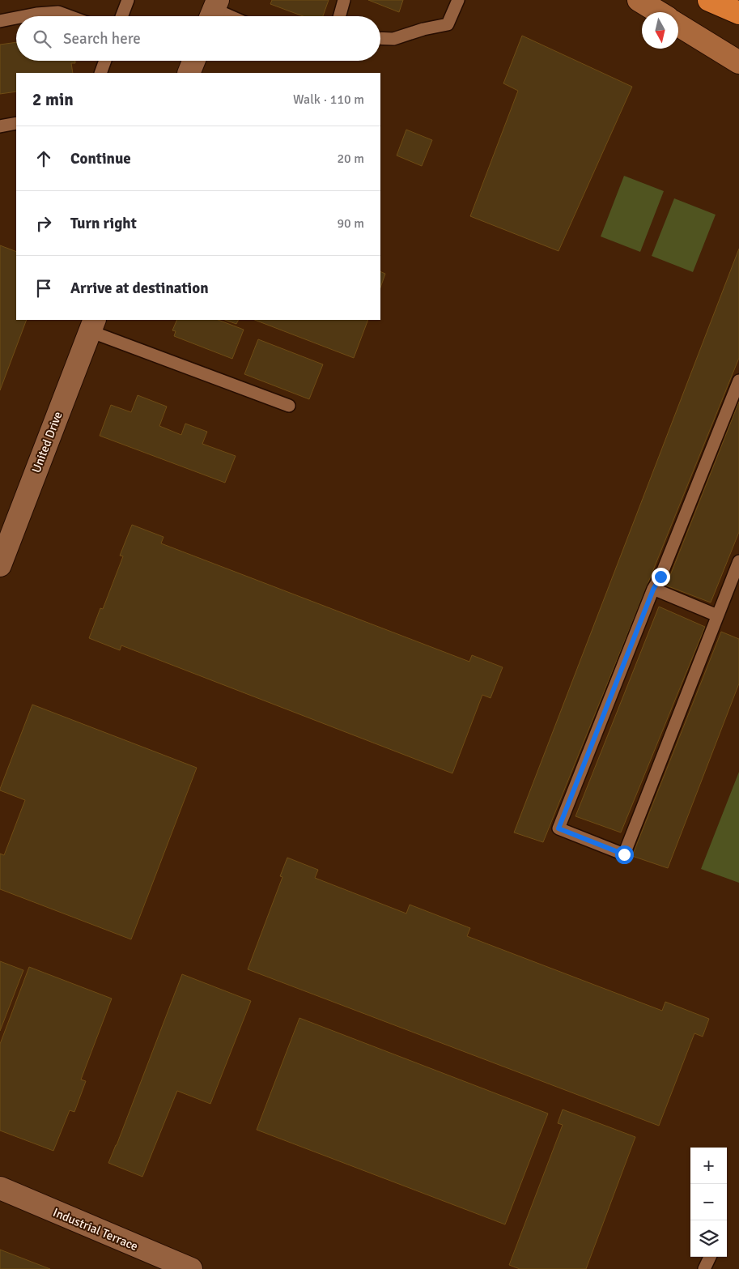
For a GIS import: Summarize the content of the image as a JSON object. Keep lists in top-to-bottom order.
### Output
{
  "streets": {
    "street": ["United Drive", "Industrial Terrace"]
  },
  "north": "bottom",
  "page": {
    "search": "Search here",
    "heading": ["2 min", "Walk · 110 m"],
    "list": [
      ["Continue", "20 m"],
      ["Turn right", "90 m"],
      "Arrive at destination"
    ],
    "map_buttons": ["+", "−"]
  }
}
